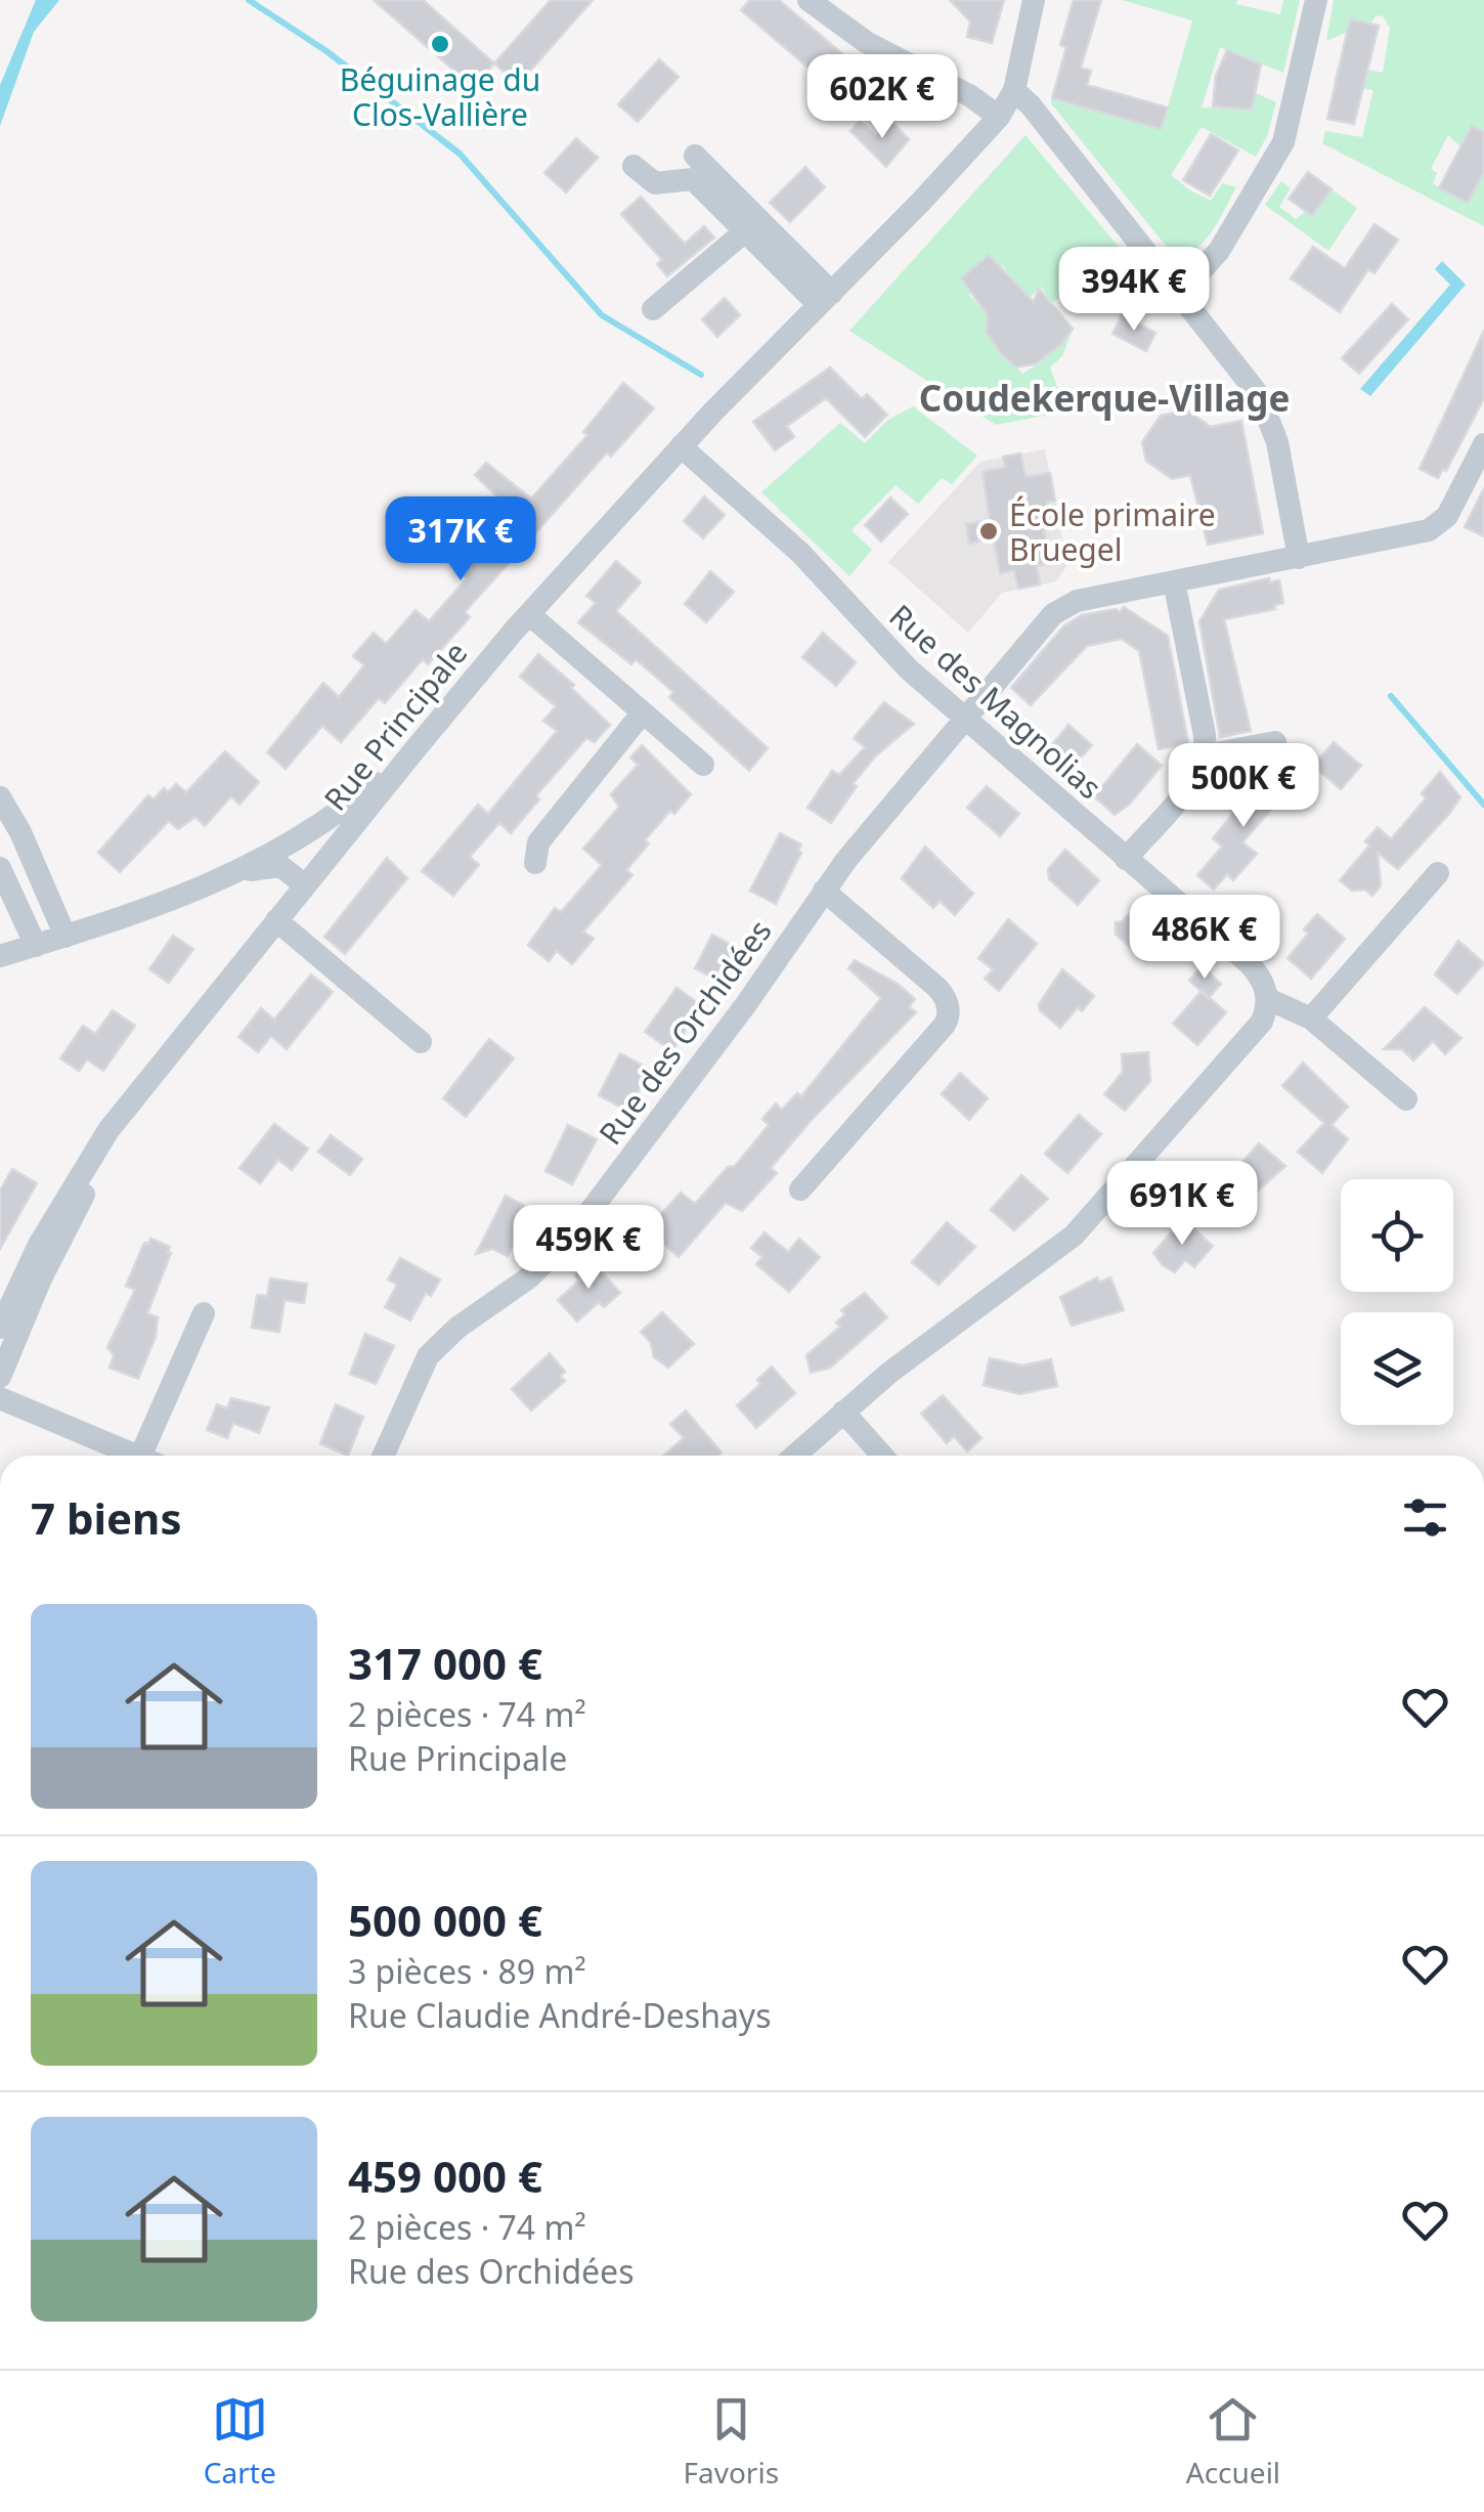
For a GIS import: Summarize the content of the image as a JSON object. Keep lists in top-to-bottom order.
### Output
{
  "streets": {
    "street": ["Rue des Magnolias", "Rue Principale", "Rue des Orchidées"]
  },
  "crossings": [
    ["Rue des Magnolias", "Rue Principale"],
    ["Rue des Magnolias", "Rue des Orchidées"]
  ],
  "districts": ["Coudekerque-Village"],
  "places": ["Béguinage du Clos-Vallière", "École primaire Bruegel"],
  "page": {
    "price": [
      "602K €",
      "394K €",
      "317K €",
      "500K €",
      "486K €",
      "691K €",
      "459K €"
    ],
    "heading": "7 biens",
    "list": [
      {
        "name": "317 000 €",
        "note": "2 pièces · 74 m² · Rue Principale"
      },
      {
        "name": "500 000 €",
        "note": "3 pièces · 89 m² · Rue Claudie André-Deshays"
      },
      {
        "name": "459 000 €",
        "note": "2 pièces · 74 m² · Rue des Orchidées"
      }
    ],
    "tabs": ["Carte", "Favoris", "Accueil"]
  }
}
